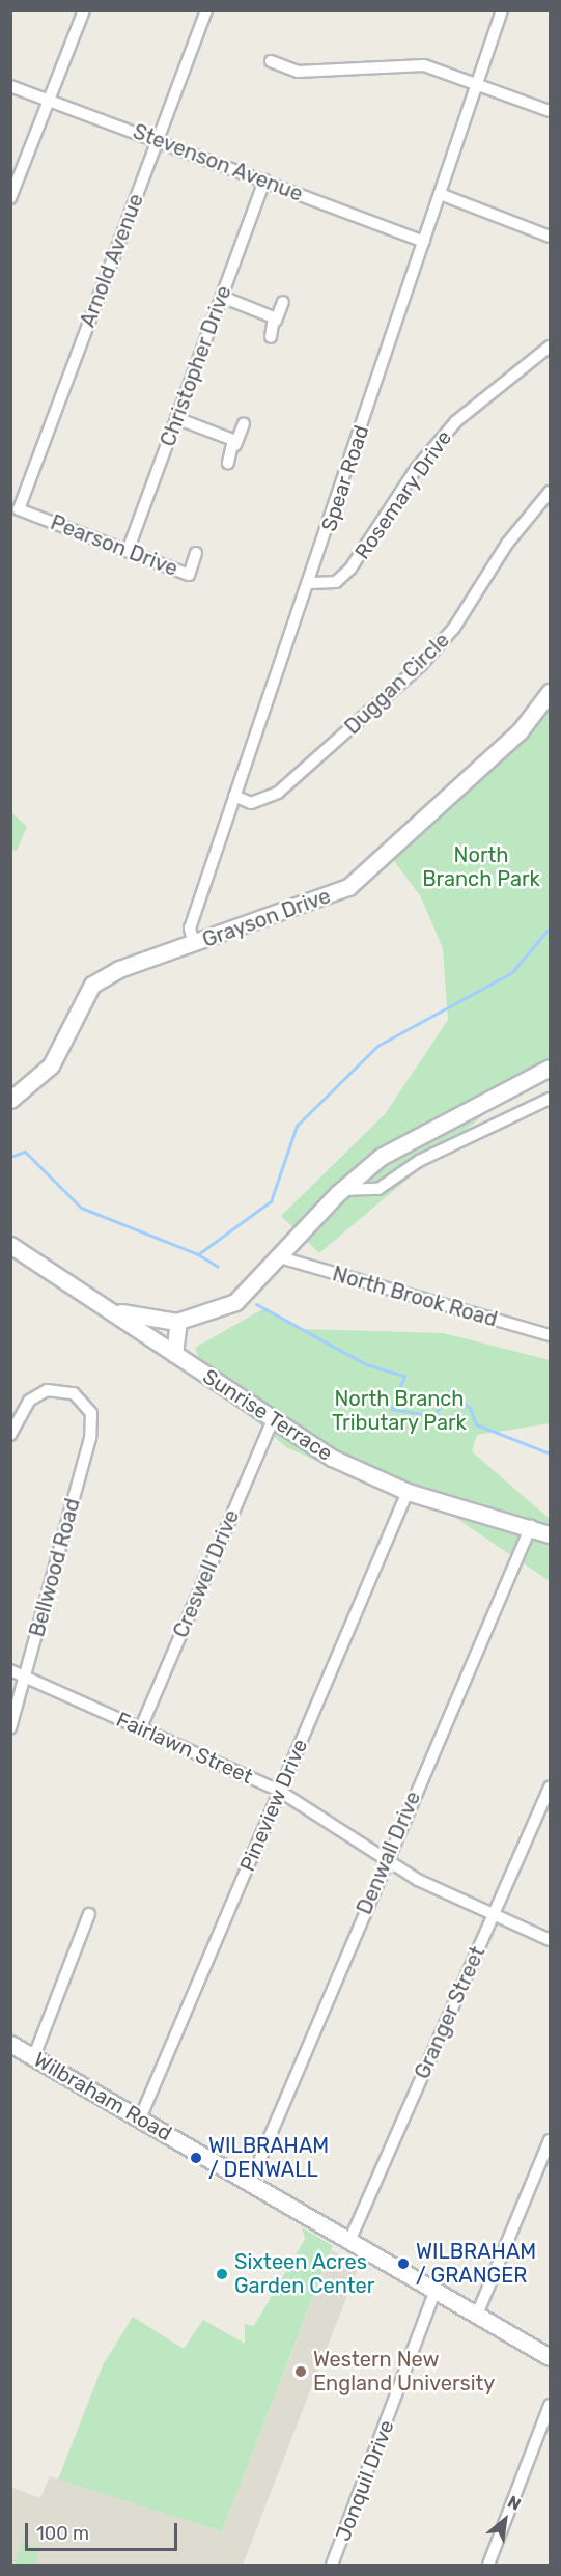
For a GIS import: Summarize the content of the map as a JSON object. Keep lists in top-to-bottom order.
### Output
{
  "streets": {
    "street": [
      "Stevenson Avenue",
      "Arnold Avenue",
      "Christopher Drive",
      "Spear Road",
      "Rosemary Drive",
      "Pearson Drive",
      "Duggan Circle",
      "Grayson Drive",
      "North Brook Road",
      "Sunrise Terrace",
      "Bellwood Road",
      "Creswell Drive",
      "Fairlawn Street",
      "Pineview Drive",
      "Denwall Drive",
      "Granger Street",
      "Wilbraham Road",
      "Jonquil Drive"
    ]
  },
  "crossings": [
    ["Stevenson Avenue", "Arnold Avenue"],
    ["Stevenson Avenue", "Christopher Drive"],
    ["Stevenson Avenue", "Spear Road"],
    ["Arnold Avenue", "Pearson Drive"],
    ["Christopher Drive", "Pearson Drive"],
    ["Spear Road", "Rosemary Drive"],
    ["Spear Road", "Duggan Circle"],
    ["Spear Road", "Grayson Drive"],
    ["Sunrise Terrace", "Creswell Drive"],
    ["Sunrise Terrace", "Pineview Drive"],
    ["Sunrise Terrace", "Denwall Drive"],
    ["Bellwood Road", "Fairlawn Street"],
    ["Creswell Drive", "Fairlawn Street"],
    ["Fairlawn Street", "Pineview Drive"],
    ["Fairlawn Street", "Denwall Drive"],
    ["Fairlawn Street", "Granger Street"],
    ["Pineview Drive", "Wilbraham Road"],
    ["Denwall Drive", "Wilbraham Road"],
    ["Granger Street", "Wilbraham Road"],
    ["Wilbraham Road", "Jonquil Drive"]
  ],
  "parks": ["North Branch Park", "North Branch Tributary Park"],
  "places": [
    "WILBRAHAM / DENWALL",
    "WILBRAHAM / GRANGER",
    "Sixteen Acres Garden Center",
    "Western New England University"
  ],
  "scale_bar": "100 m",
  "north": "top right"
}
